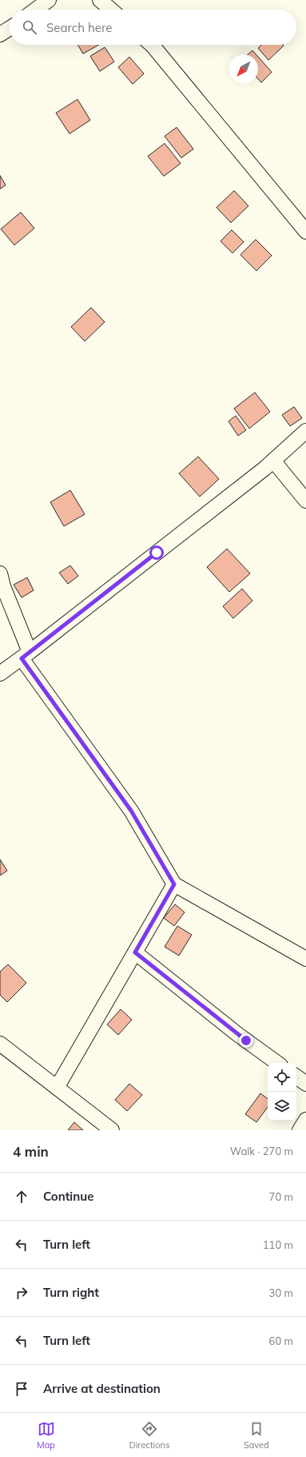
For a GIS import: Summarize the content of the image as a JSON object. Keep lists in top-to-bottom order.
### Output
{
  "north": "bottom left",
  "page": {
    "search": "Search here",
    "heading": ["4 min", "Walk · 270 m"],
    "list": [
      ["Continue", "70 m"],
      ["Turn left", "110 m"],
      ["Turn right", "30 m"],
      ["Turn left", "60 m"],
      "Arrive at destination"
    ],
    "nav": ["Map", "Directions", "Saved"]
  }
}
